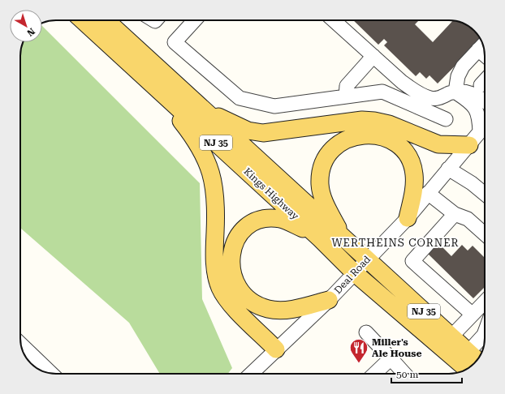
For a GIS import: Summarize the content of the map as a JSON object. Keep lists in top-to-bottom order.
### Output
{
  "streets": {
    "main road": ["NJ 35", "Kings Highway"],
    "street": ["Deal Road"]
  },
  "crossings": [
    ["Kings Highway", "Deal Road"]
  ],
  "districts": ["WERTHEINS CORNER"],
  "places": {
    "restaurant": ["Miller's Ale House"]
  },
  "scale_bar": "50 m",
  "north": "bottom right"
}
